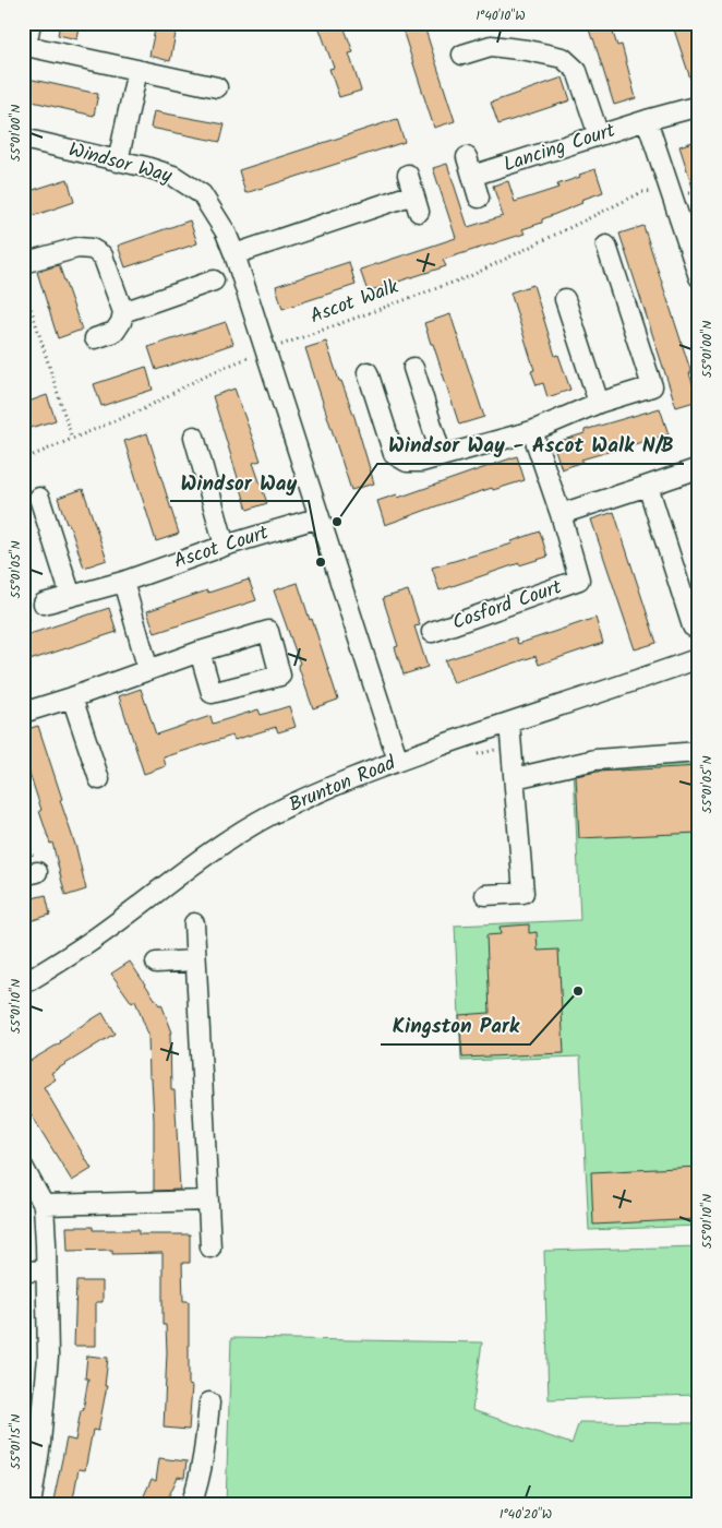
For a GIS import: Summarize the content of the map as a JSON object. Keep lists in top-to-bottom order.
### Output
{
  "streets": {
    "street": [
      "Lancing Court",
      "Windsor Way",
      "Ascot Court",
      "Cosford Court",
      "Brunton Road"
    ],
    "path": ["Ascot Walk"]
  },
  "crossings": [
    ["Windsor Way", "Ascot Walk"],
    ["Windsor Way", "Ascot Court"],
    ["Windsor Way", "Brunton Road"]
  ],
  "places": ["Windsor Way - Ascot Walk N/B", "Windsor Way", "Kingston Park"],
  "coordinates": [
    "1°40'10\"W",
    "55°01'00\"N",
    "55°01'05\"N",
    "55°01'10\"N",
    "55°01'15\"N",
    "1°40'20\"W"
  ]
}
